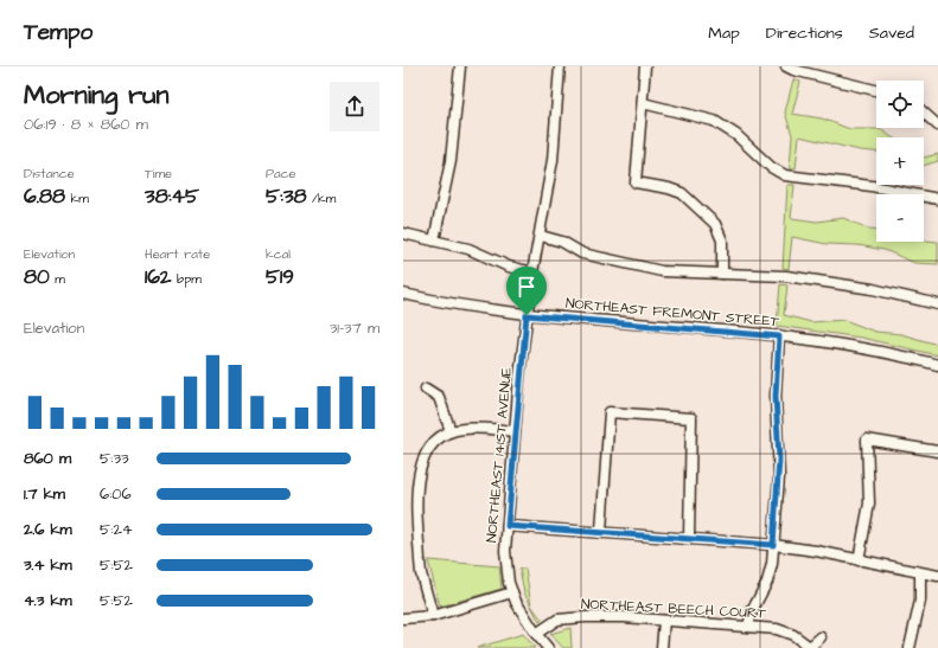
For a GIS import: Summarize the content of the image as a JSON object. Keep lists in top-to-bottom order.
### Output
{
  "streets": {
    "street": ["NORTHEAST FREMONT STREET", "NORTHEAST 141ST AVENUE", "NORTHEAST BEECH COURT"]
  },
  "crossings": [
    ["NORTHEAST FREMONT STREET", "NORTHEAST 141ST AVENUE"],
    ["NORTHEAST 141ST AVENUE", "NORTHEAST BEECH COURT"]
  ],
  "page": {
    "header": "Tempo",
    "nav": ["Map", "Directions", "Saved"],
    "heading": ["Morning run", "06:19 · 8 × 860 m"],
    "map_buttons": ["+", "−"],
    "stats": [
      ["Distance", "6.88 km"],
      ["Time", "38:45"],
      ["Pace", "5:38 /km"],
      ["Elevation", "80 m"],
      ["Heart rate", "162 bpm"],
      ["kcal", "519"]
    ],
    "chart": ["Elevation", "31–37 m"],
    "list": [
      {
        "name": "860 m",
        "note": "5:33"
      },
      {
        "name": "1.7 km",
        "note": "6:06"
      },
      {
        "name": "2.6 km",
        "note": "5:24"
      },
      {
        "name": "3.4 km",
        "note": "5:52"
      },
      {
        "name": "4.3 km",
        "note": "5:52"
      }
    ]
  }
}
